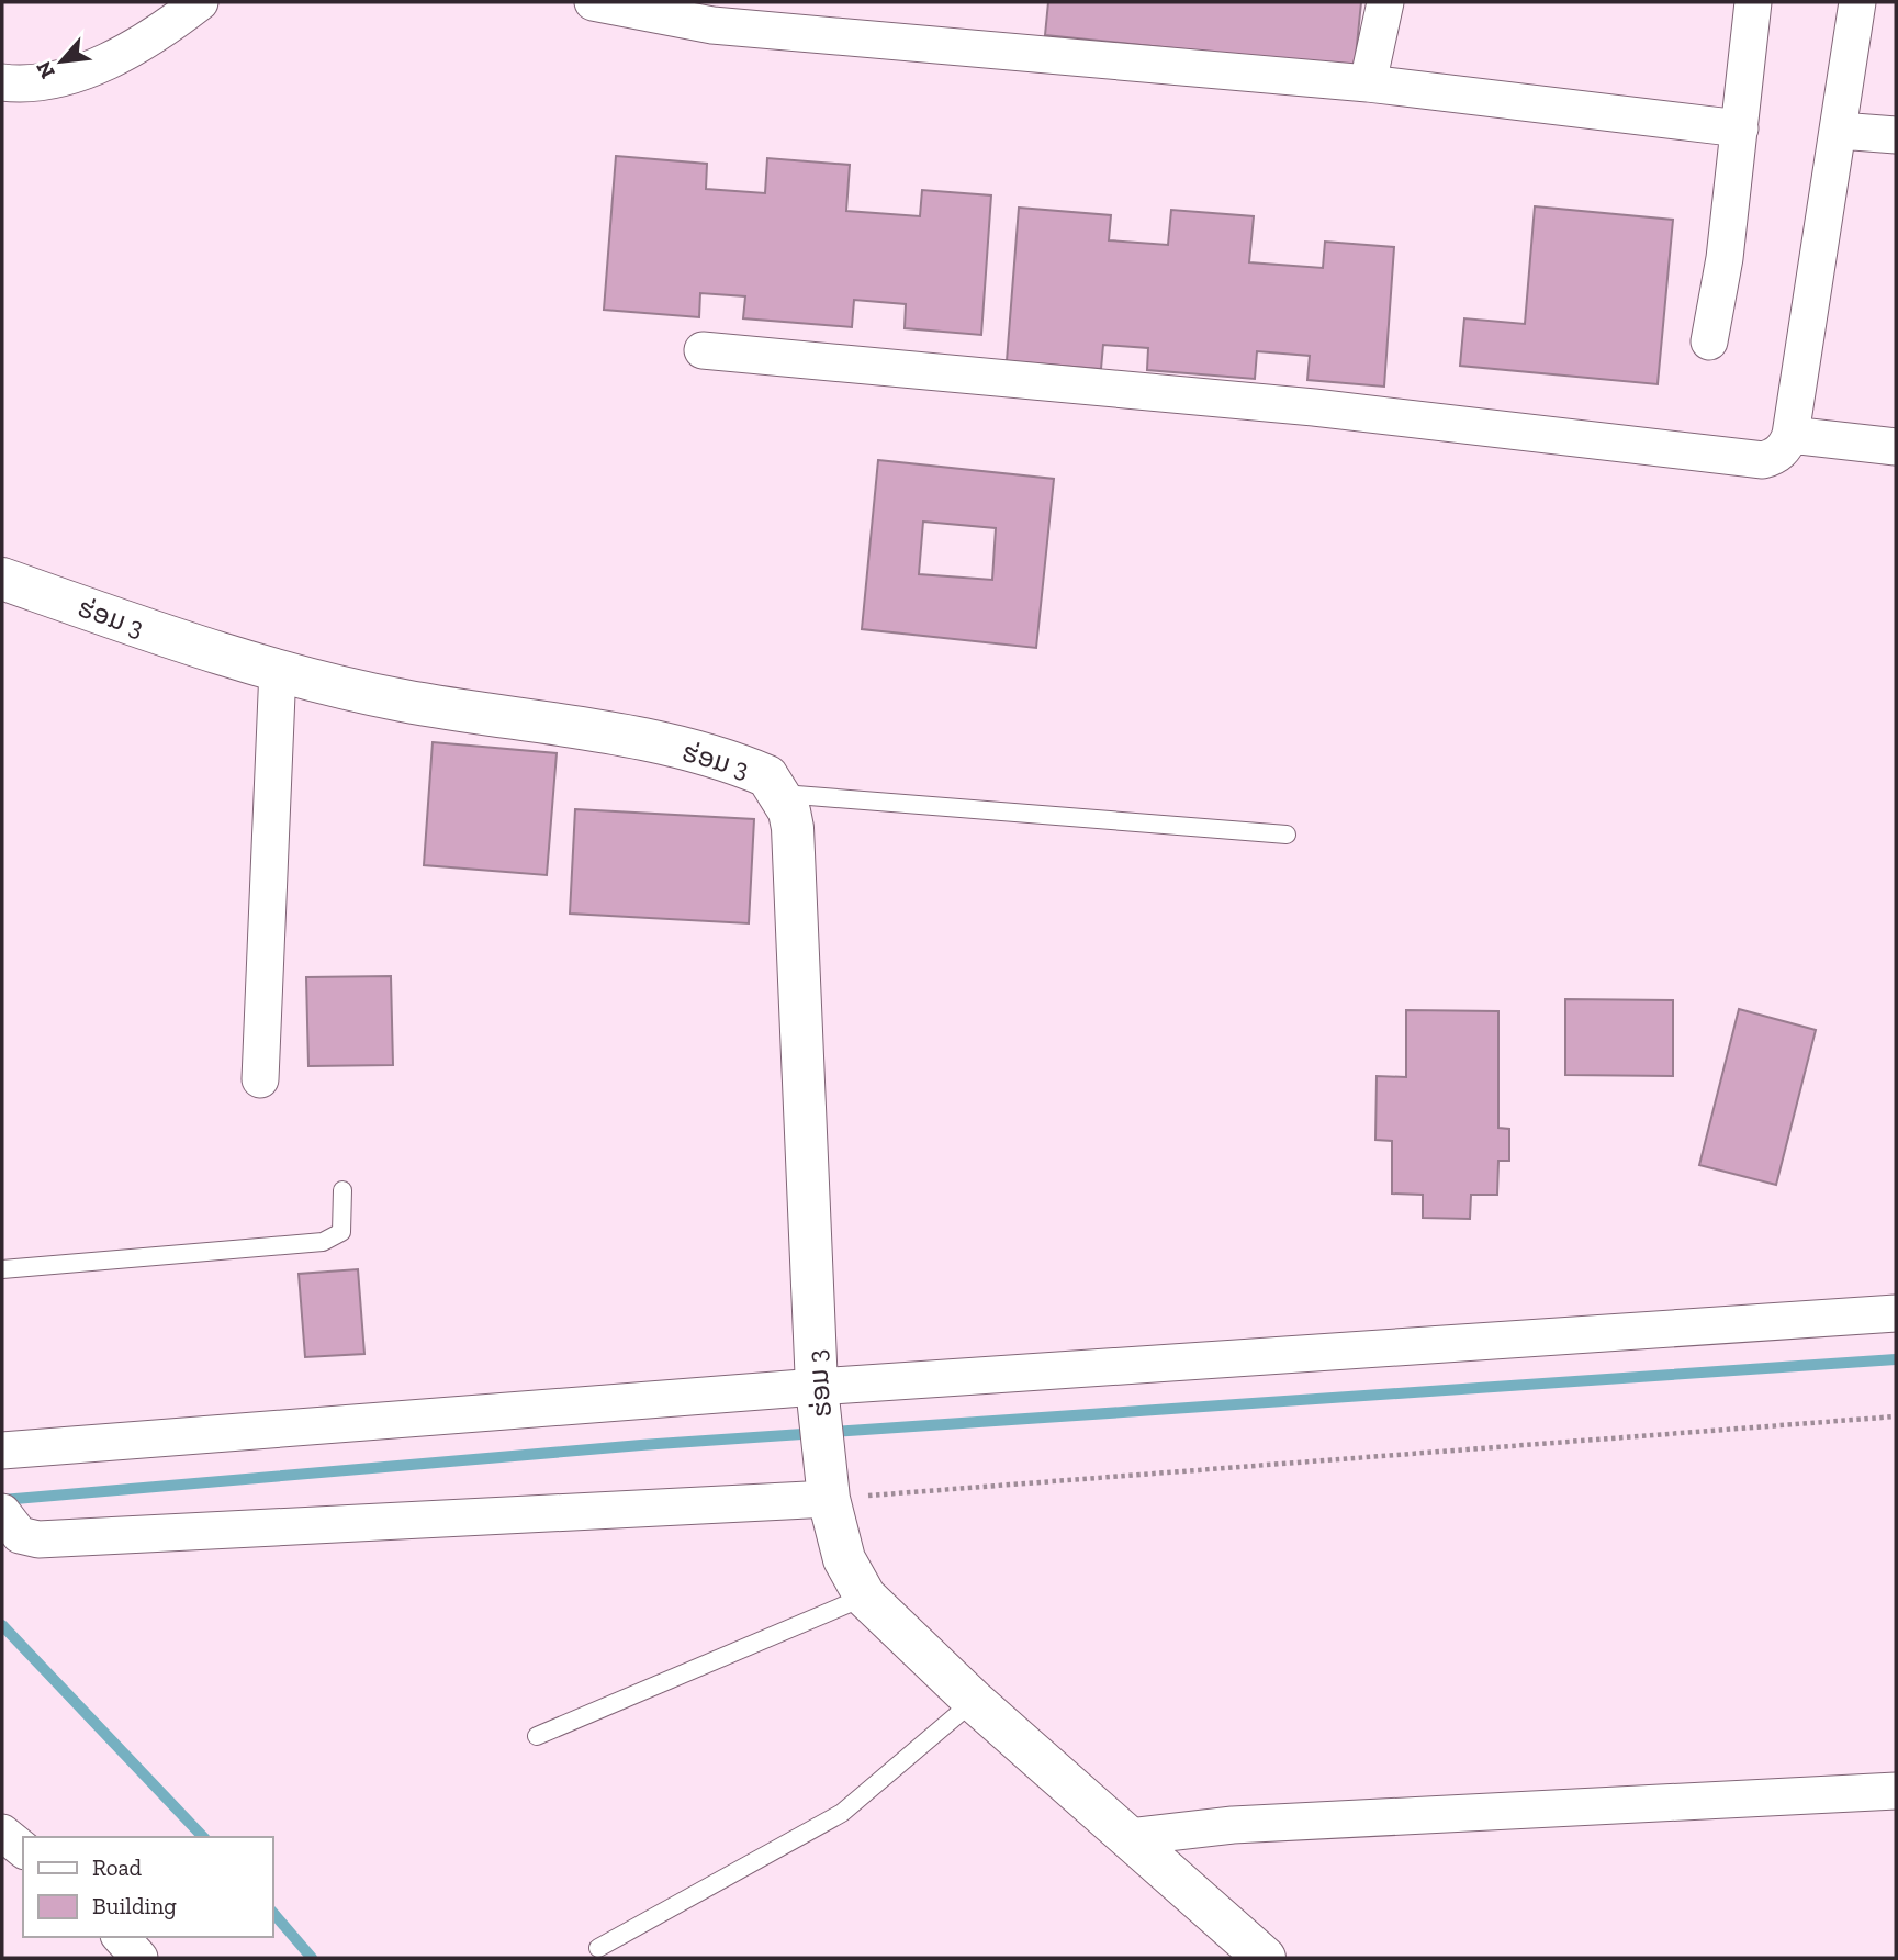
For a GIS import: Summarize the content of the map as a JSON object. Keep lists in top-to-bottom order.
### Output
{
  "streets": {
    "street": ["ຮ່ອມ 3"]
  },
  "legend": ["Road", "Building"],
  "north": "bottom left"
}
